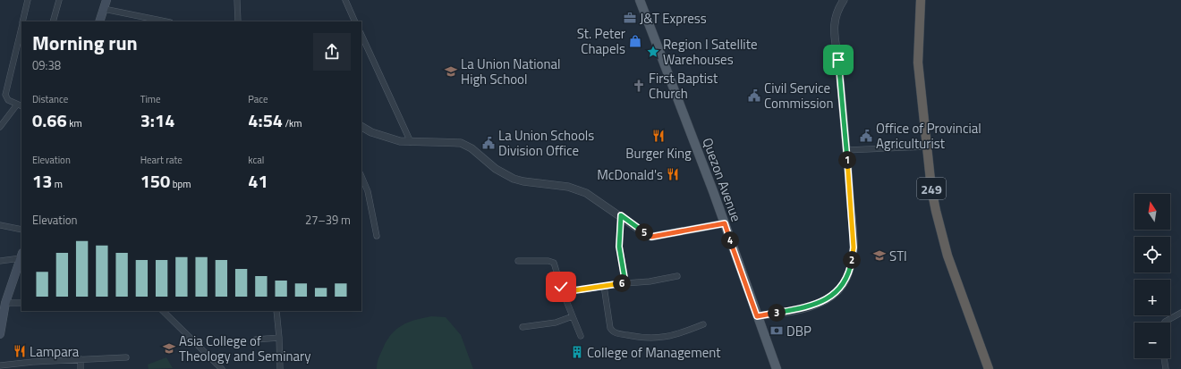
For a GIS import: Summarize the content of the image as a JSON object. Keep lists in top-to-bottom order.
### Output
{
  "streets": {
    "highway": ["249"],
    "main road": ["Quezon Avenue"]
  },
  "places": {
    "office": ["J&T Express"],
    "shop": ["St. Peter Chapels"],
    "place": ["Region I Satellite Warehouses"],
    "school or university": ["La Union National High School", "STI", "Asia College of Theology and Seminary"],
    "church": ["First Baptist Church"],
    "public building": ["Civil Service Commission", "Office of Provincial Agriculturist", "La Union Schools Division Office"],
    "restaurant": ["Burger King", "McDonald's", "Lampara"],
    "bank": ["DBP"],
    "building": ["College of Management"]
  },
  "north": "top",
  "page": {
    "heading": ["Morning run", "09:38"],
    "stats": [
      ["Distance", "0.66 km"],
      ["Time", "3:14"],
      ["Pace", "4:54 /km"],
      ["Elevation", "13 m"],
      ["Heart rate", "150 bpm"],
      ["kcal", "41"]
    ],
    "pins": [
      "1",
      "5",
      "4",
      "2",
      "6",
      "3"
    ],
    "map_buttons": ["+", "−"],
    "chart": ["Elevation", "27–39 m"]
  }
}
